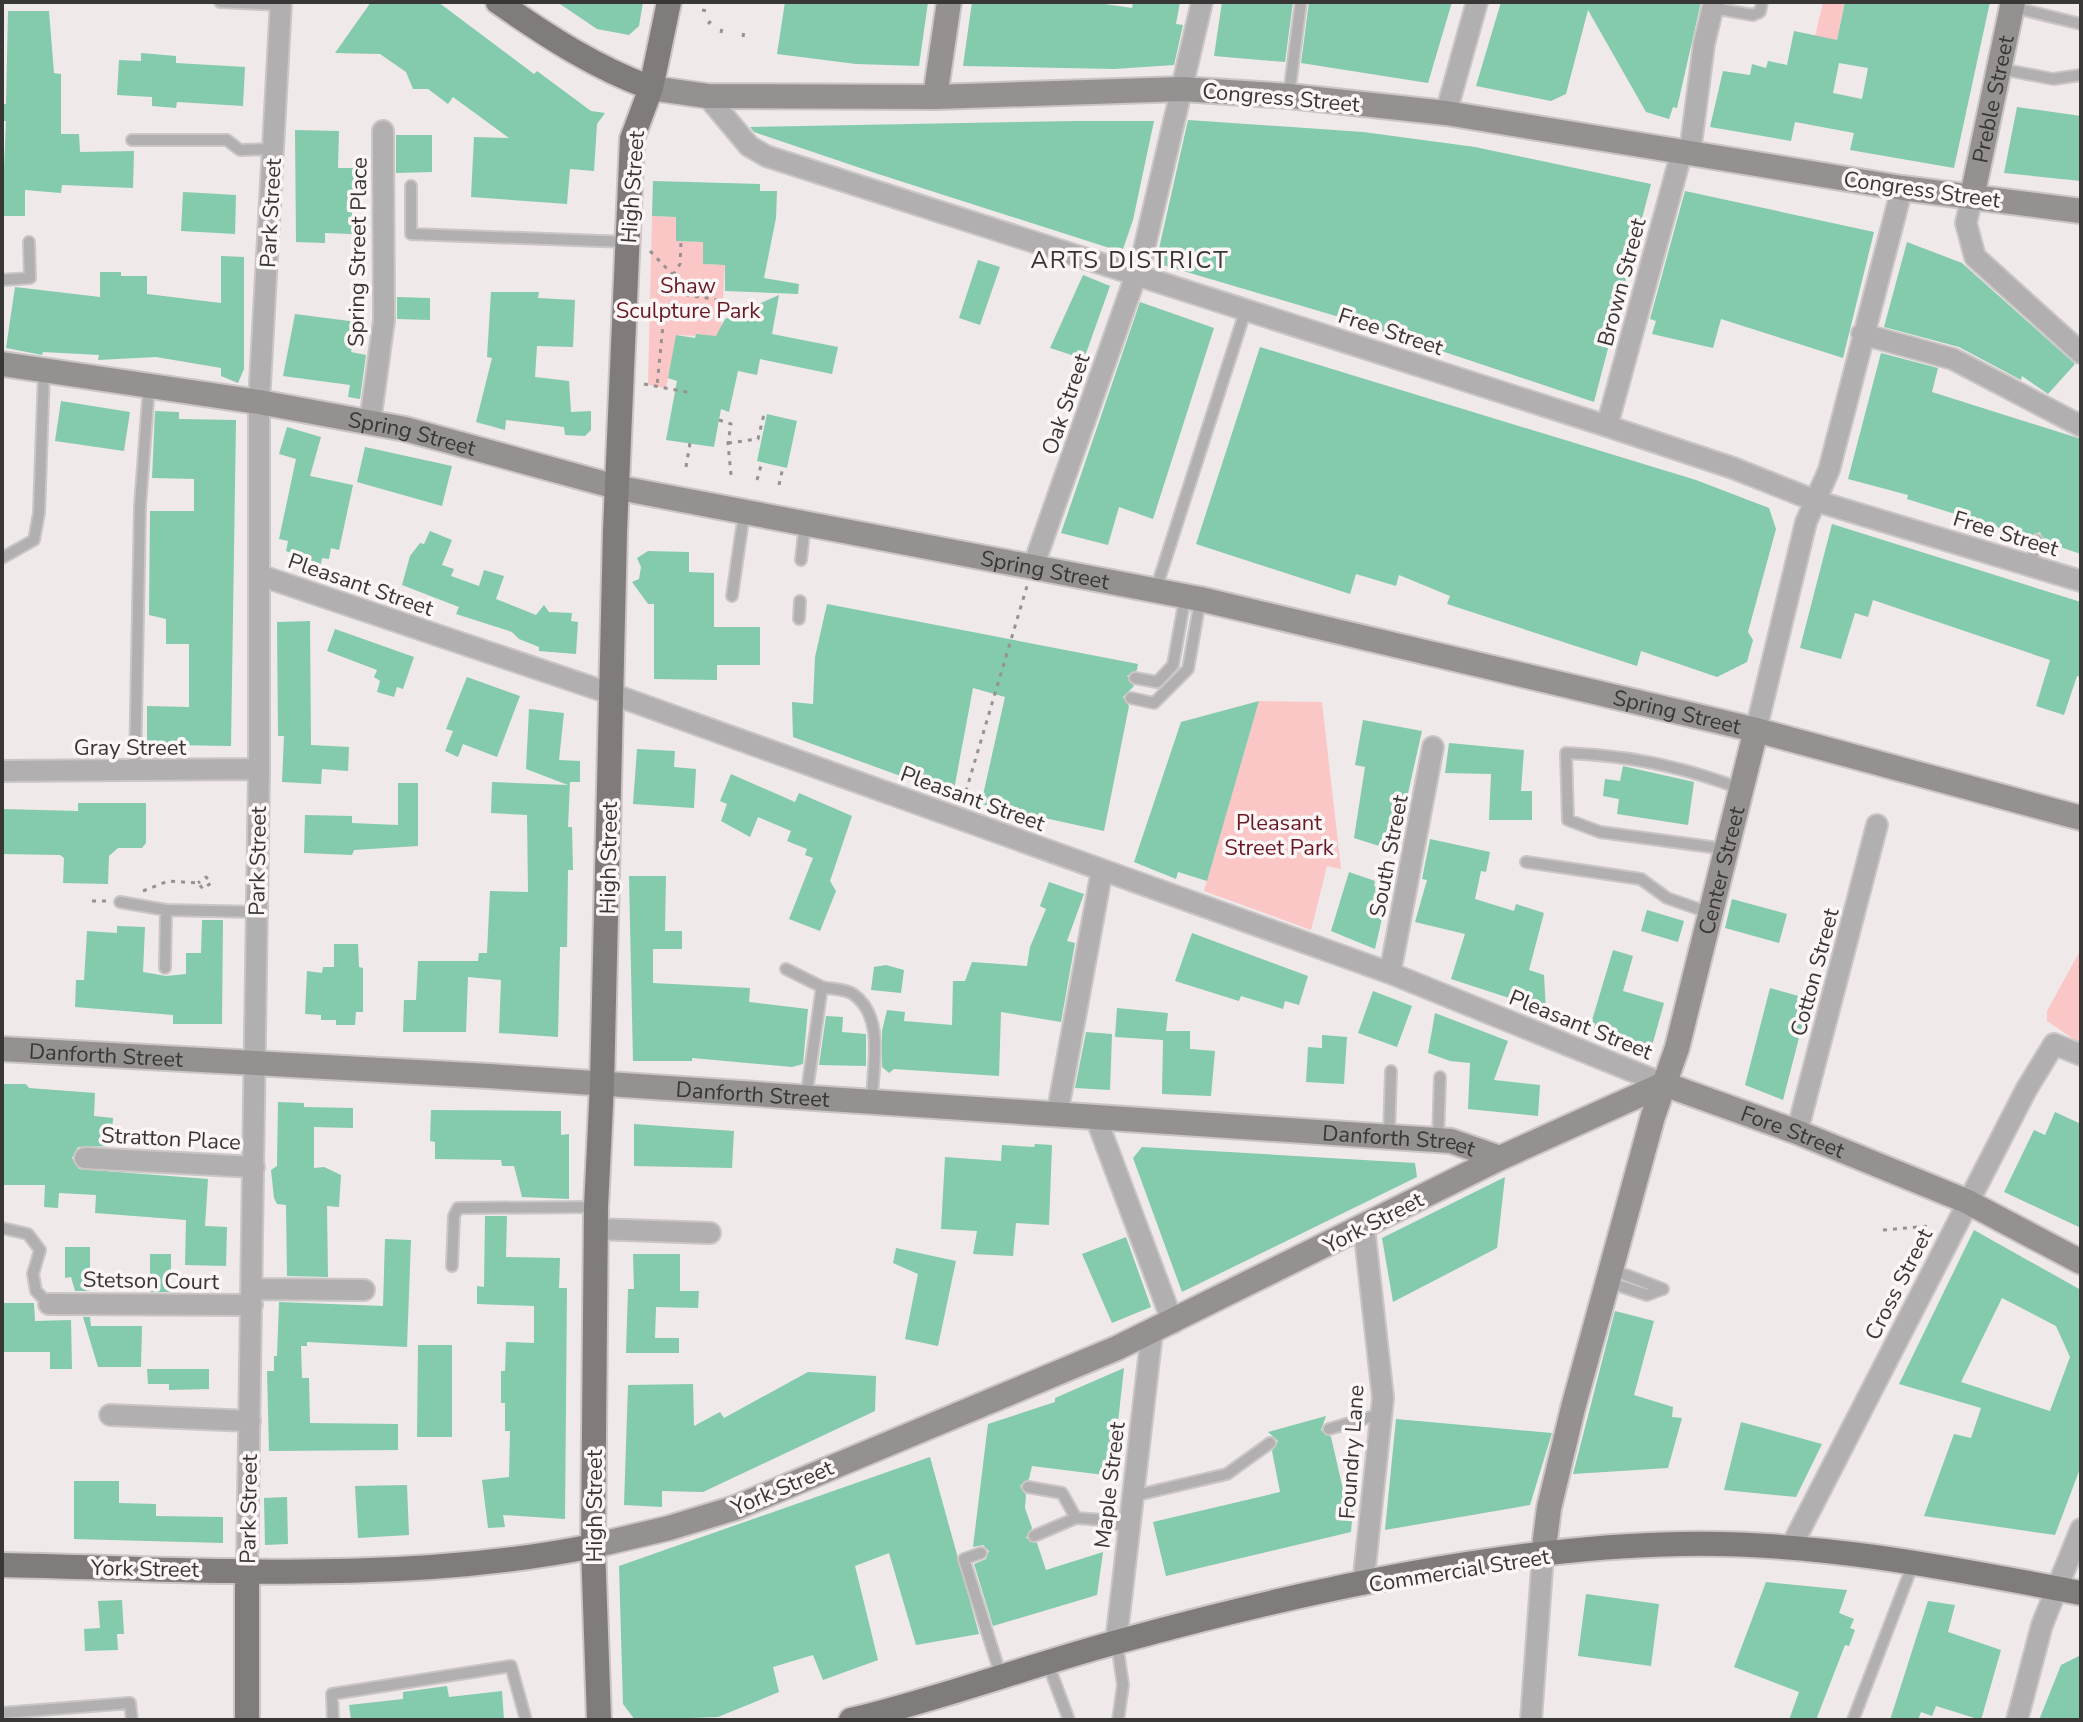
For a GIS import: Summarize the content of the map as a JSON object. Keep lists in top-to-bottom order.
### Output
{
  "streets": {
    "main road": [
      "Congress Street",
      "High Street",
      "Park Street",
      "York Street",
      "Commercial Street"
    ],
    "street": [
      "Preble Street",
      "Spring Street Place",
      "Brown Street",
      "Free Street",
      "Oak Street",
      "Spring Street",
      "Pleasant Street",
      "Gray Street",
      "South Street",
      "Center Street",
      "Cotton Street",
      "Danforth Street",
      "Fore Street",
      "Stratton Place",
      "Stetson Court",
      "Cross Street",
      "Foundry Lane",
      "Maple Street"
    ]
  },
  "crossings": [
    ["Congress Street", "Preble Street"],
    ["Congress Street", "High Street"],
    ["Congress Street", "Brown Street"],
    ["Congress Street", "Free Street"],
    ["Congress Street", "Oak Street"],
    ["Congress Street", "Center Street"],
    ["High Street", "Spring Street"],
    ["High Street", "Pleasant Street"],
    ["High Street", "Danforth Street"],
    ["High Street", "York Street"],
    ["Park Street", "Spring Street"],
    ["Park Street", "Pleasant Street"],
    ["Park Street", "Gray Street"],
    ["Park Street", "Danforth Street"],
    ["Park Street", "Stratton Place"],
    ["Park Street", "York Street"],
    ["Park Street", "Stetson Court"],
    ["Spring Street Place", "Spring Street"],
    ["Brown Street", "Free Street"],
    ["Free Street", "Oak Street"],
    ["Free Street", "Center Street"],
    ["Oak Street", "Spring Street"],
    ["Spring Street", "Center Street"],
    ["Pleasant Street", "South Street"],
    ["Pleasant Street", "Center Street"],
    ["Pleasant Street", "Fore Street"],
    ["Center Street", "Fore Street"],
    ["Center Street", "Commercial Street"],
    ["Cotton Street", "Fore Street"],
    ["Danforth Street", "York Street"],
    ["Danforth Street", "Maple Street"],
    ["Fore Street", "Cross Street"],
    ["York Street", "Foundry Lane"],
    ["York Street", "Maple Street"],
    ["Cross Street", "Commercial Street"],
    ["Foundry Lane", "Commercial Street"],
    ["Maple Street", "Commercial Street"]
  ],
  "districts": ["ARTS DISTRICT"],
  "parks": ["Shaw Sculpture Park", "Pleasant Street Park"]
}
